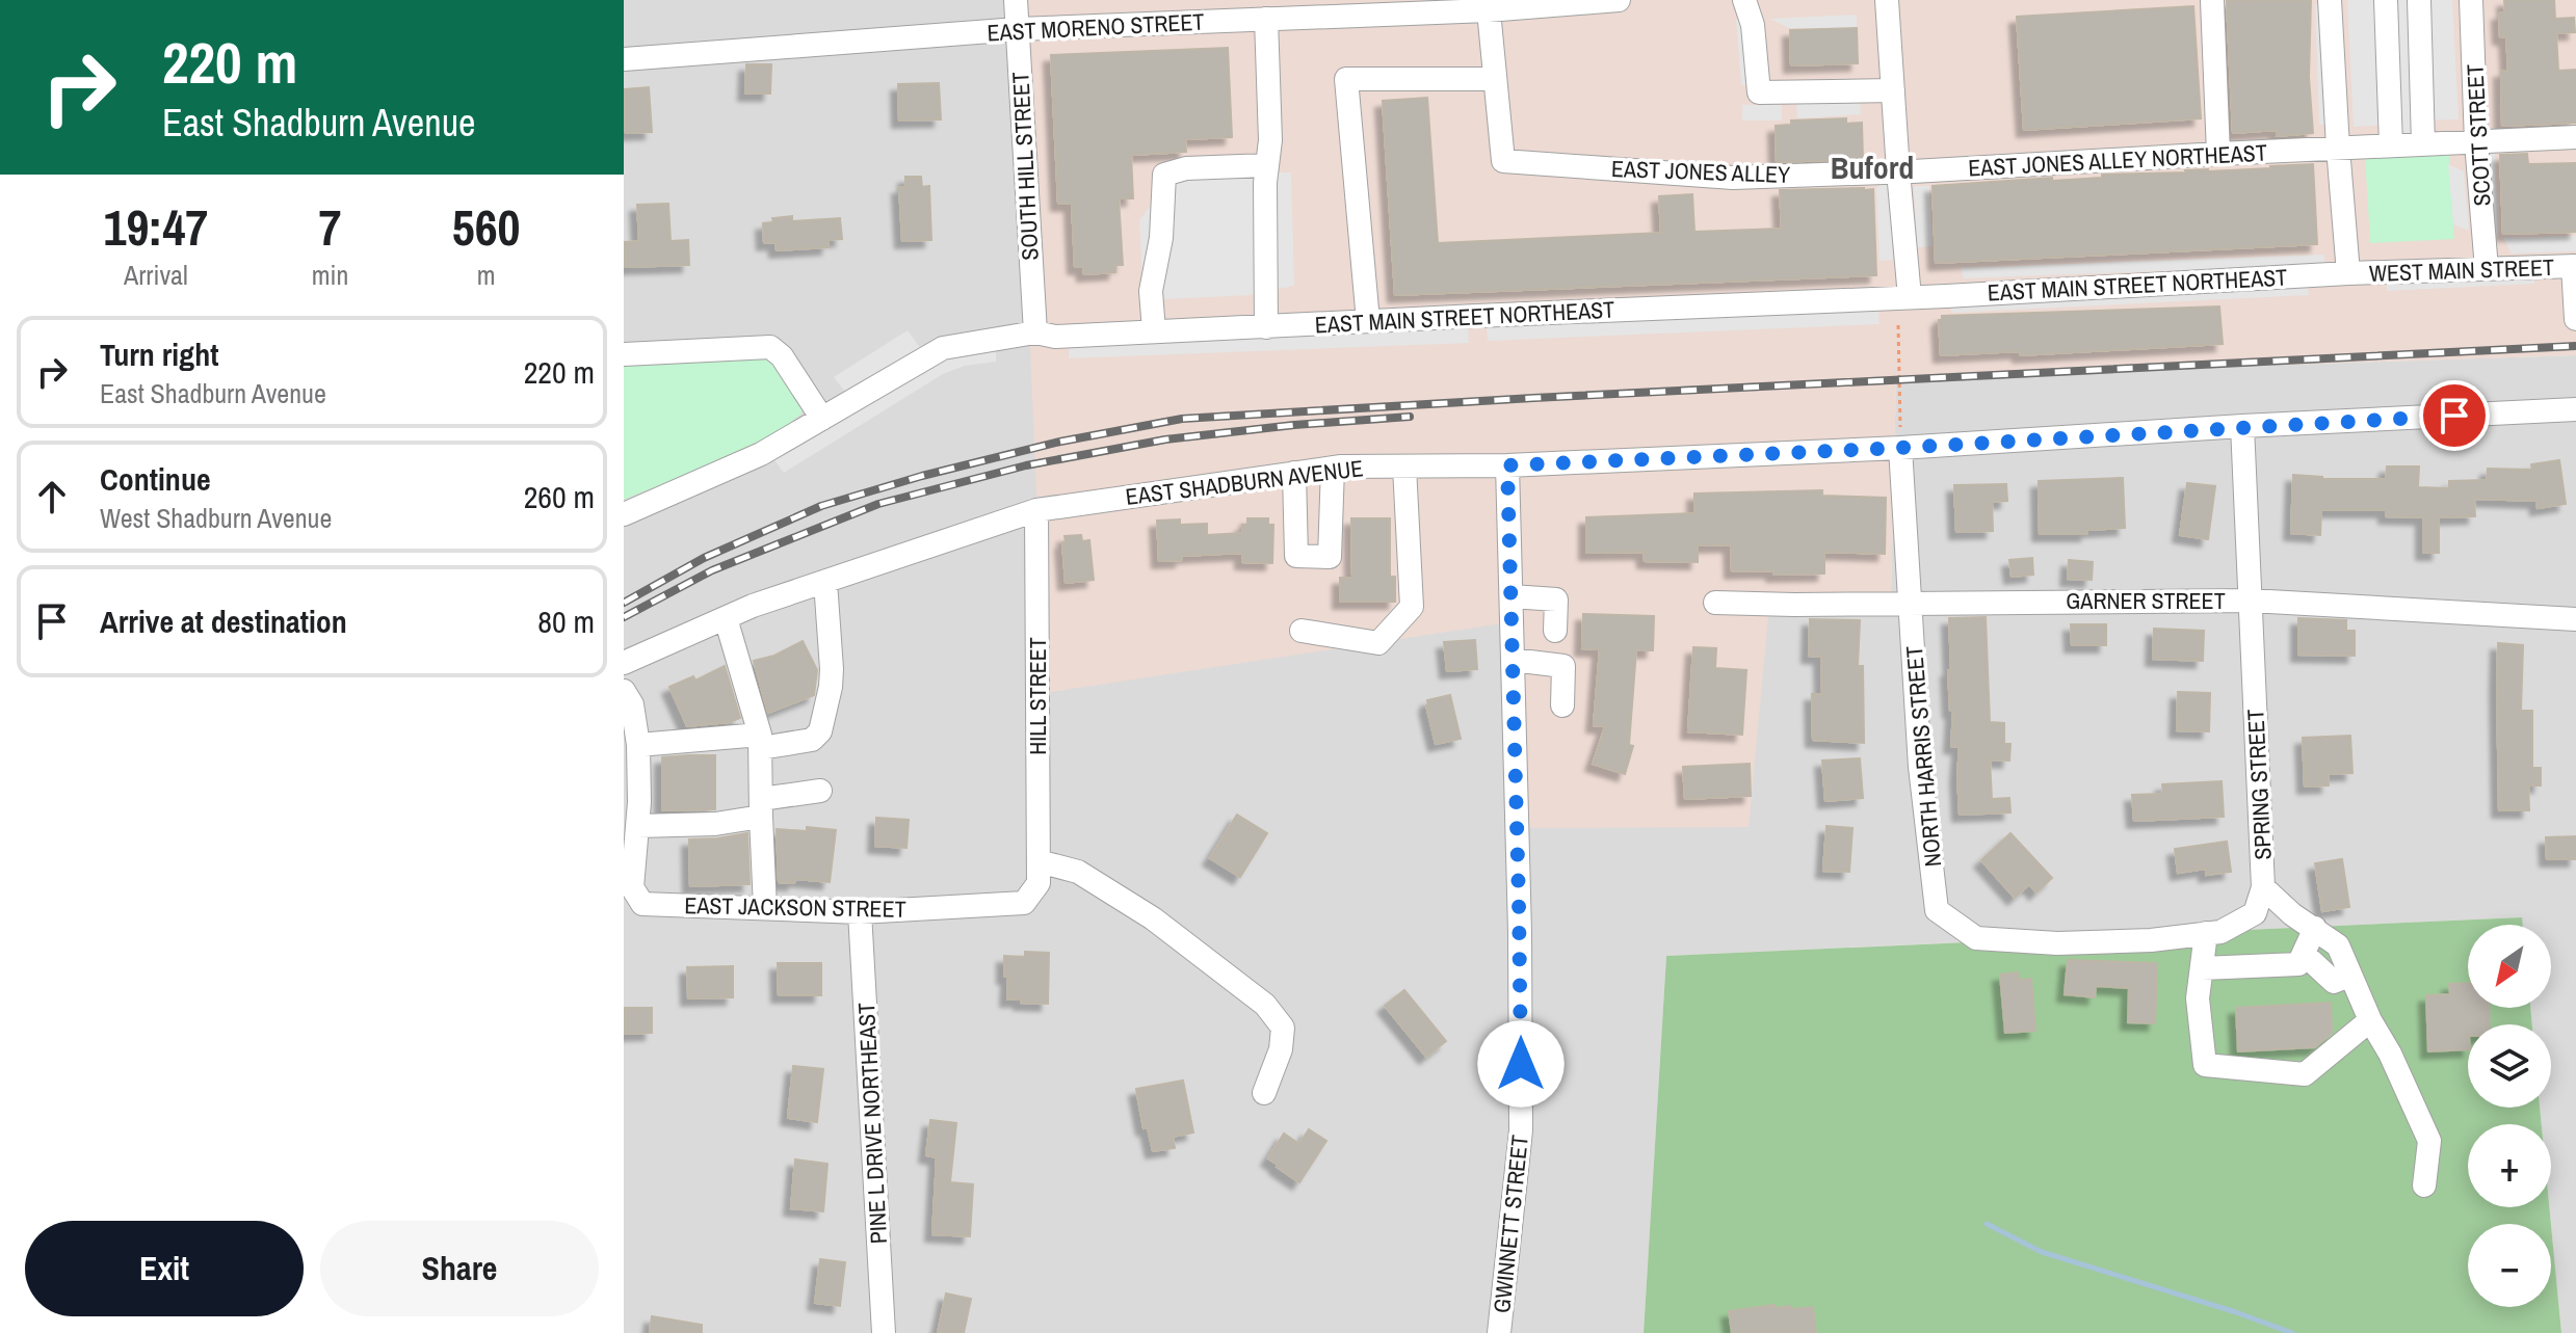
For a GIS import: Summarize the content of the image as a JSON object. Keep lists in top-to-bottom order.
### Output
{
  "streets": {
    "street": [
      "EAST MORENO STREET",
      "SCOTT STREET",
      "EAST JONES ALLEY NORTHEAST",
      "SOUTH HILL STREET",
      "EAST JONES ALLEY",
      "WEST MAIN STREET",
      "EAST MAIN STREET NORTHEAST",
      "EAST SHADBURN AVENUE",
      "GARNER STREET",
      "HILL STREET",
      "NORTH HARRIS STREET",
      "SPRING STREET",
      "EAST JACKSON STREET",
      "PINE L DRIVE NORTHEAST",
      "GWINNETT STREET"
    ]
  },
  "crossings": [
    ["EAST MORENO STREET", "SOUTH HILL STREET"],
    ["SCOTT STREET", "EAST JONES ALLEY NORTHEAST"],
    ["SCOTT STREET", "WEST MAIN STREET"],
    ["EAST JONES ALLEY NORTHEAST", "EAST JONES ALLEY"],
    ["SOUTH HILL STREET", "EAST MAIN STREET NORTHEAST"],
    ["WEST MAIN STREET", "EAST MAIN STREET NORTHEAST"],
    ["EAST SHADBURN AVENUE", "HILL STREET"],
    ["EAST SHADBURN AVENUE", "NORTH HARRIS STREET"],
    ["EAST SHADBURN AVENUE", "SPRING STREET"],
    ["EAST SHADBURN AVENUE", "GWINNETT STREET"],
    ["GARNER STREET", "NORTH HARRIS STREET"],
    ["GARNER STREET", "SPRING STREET"],
    ["HILL STREET", "EAST JACKSON STREET"],
    ["EAST JACKSON STREET", "PINE L DRIVE NORTHEAST"]
  ],
  "districts": ["Buford"],
  "north": "bottom left",
  "page": {
    "turn": ["220 m", "East Shadburn Avenue"],
    "eta": [
      "19:47",
      "Arrival",
      "7",
      "min",
      "560",
      "m"
    ],
    "list": [
      {
        "name": "Turn right",
        "note": "East Shadburn Avenue",
        "value": "220 m"
      },
      {
        "name": "Continue",
        "note": "West Shadburn Avenue",
        "value": "260 m"
      },
      {
        "name": "Arrive at destination",
        "value": "80 m"
      }
    ],
    "map_buttons": ["+", "−"],
    "buttons": ["Exit", "Share"]
  }
}
